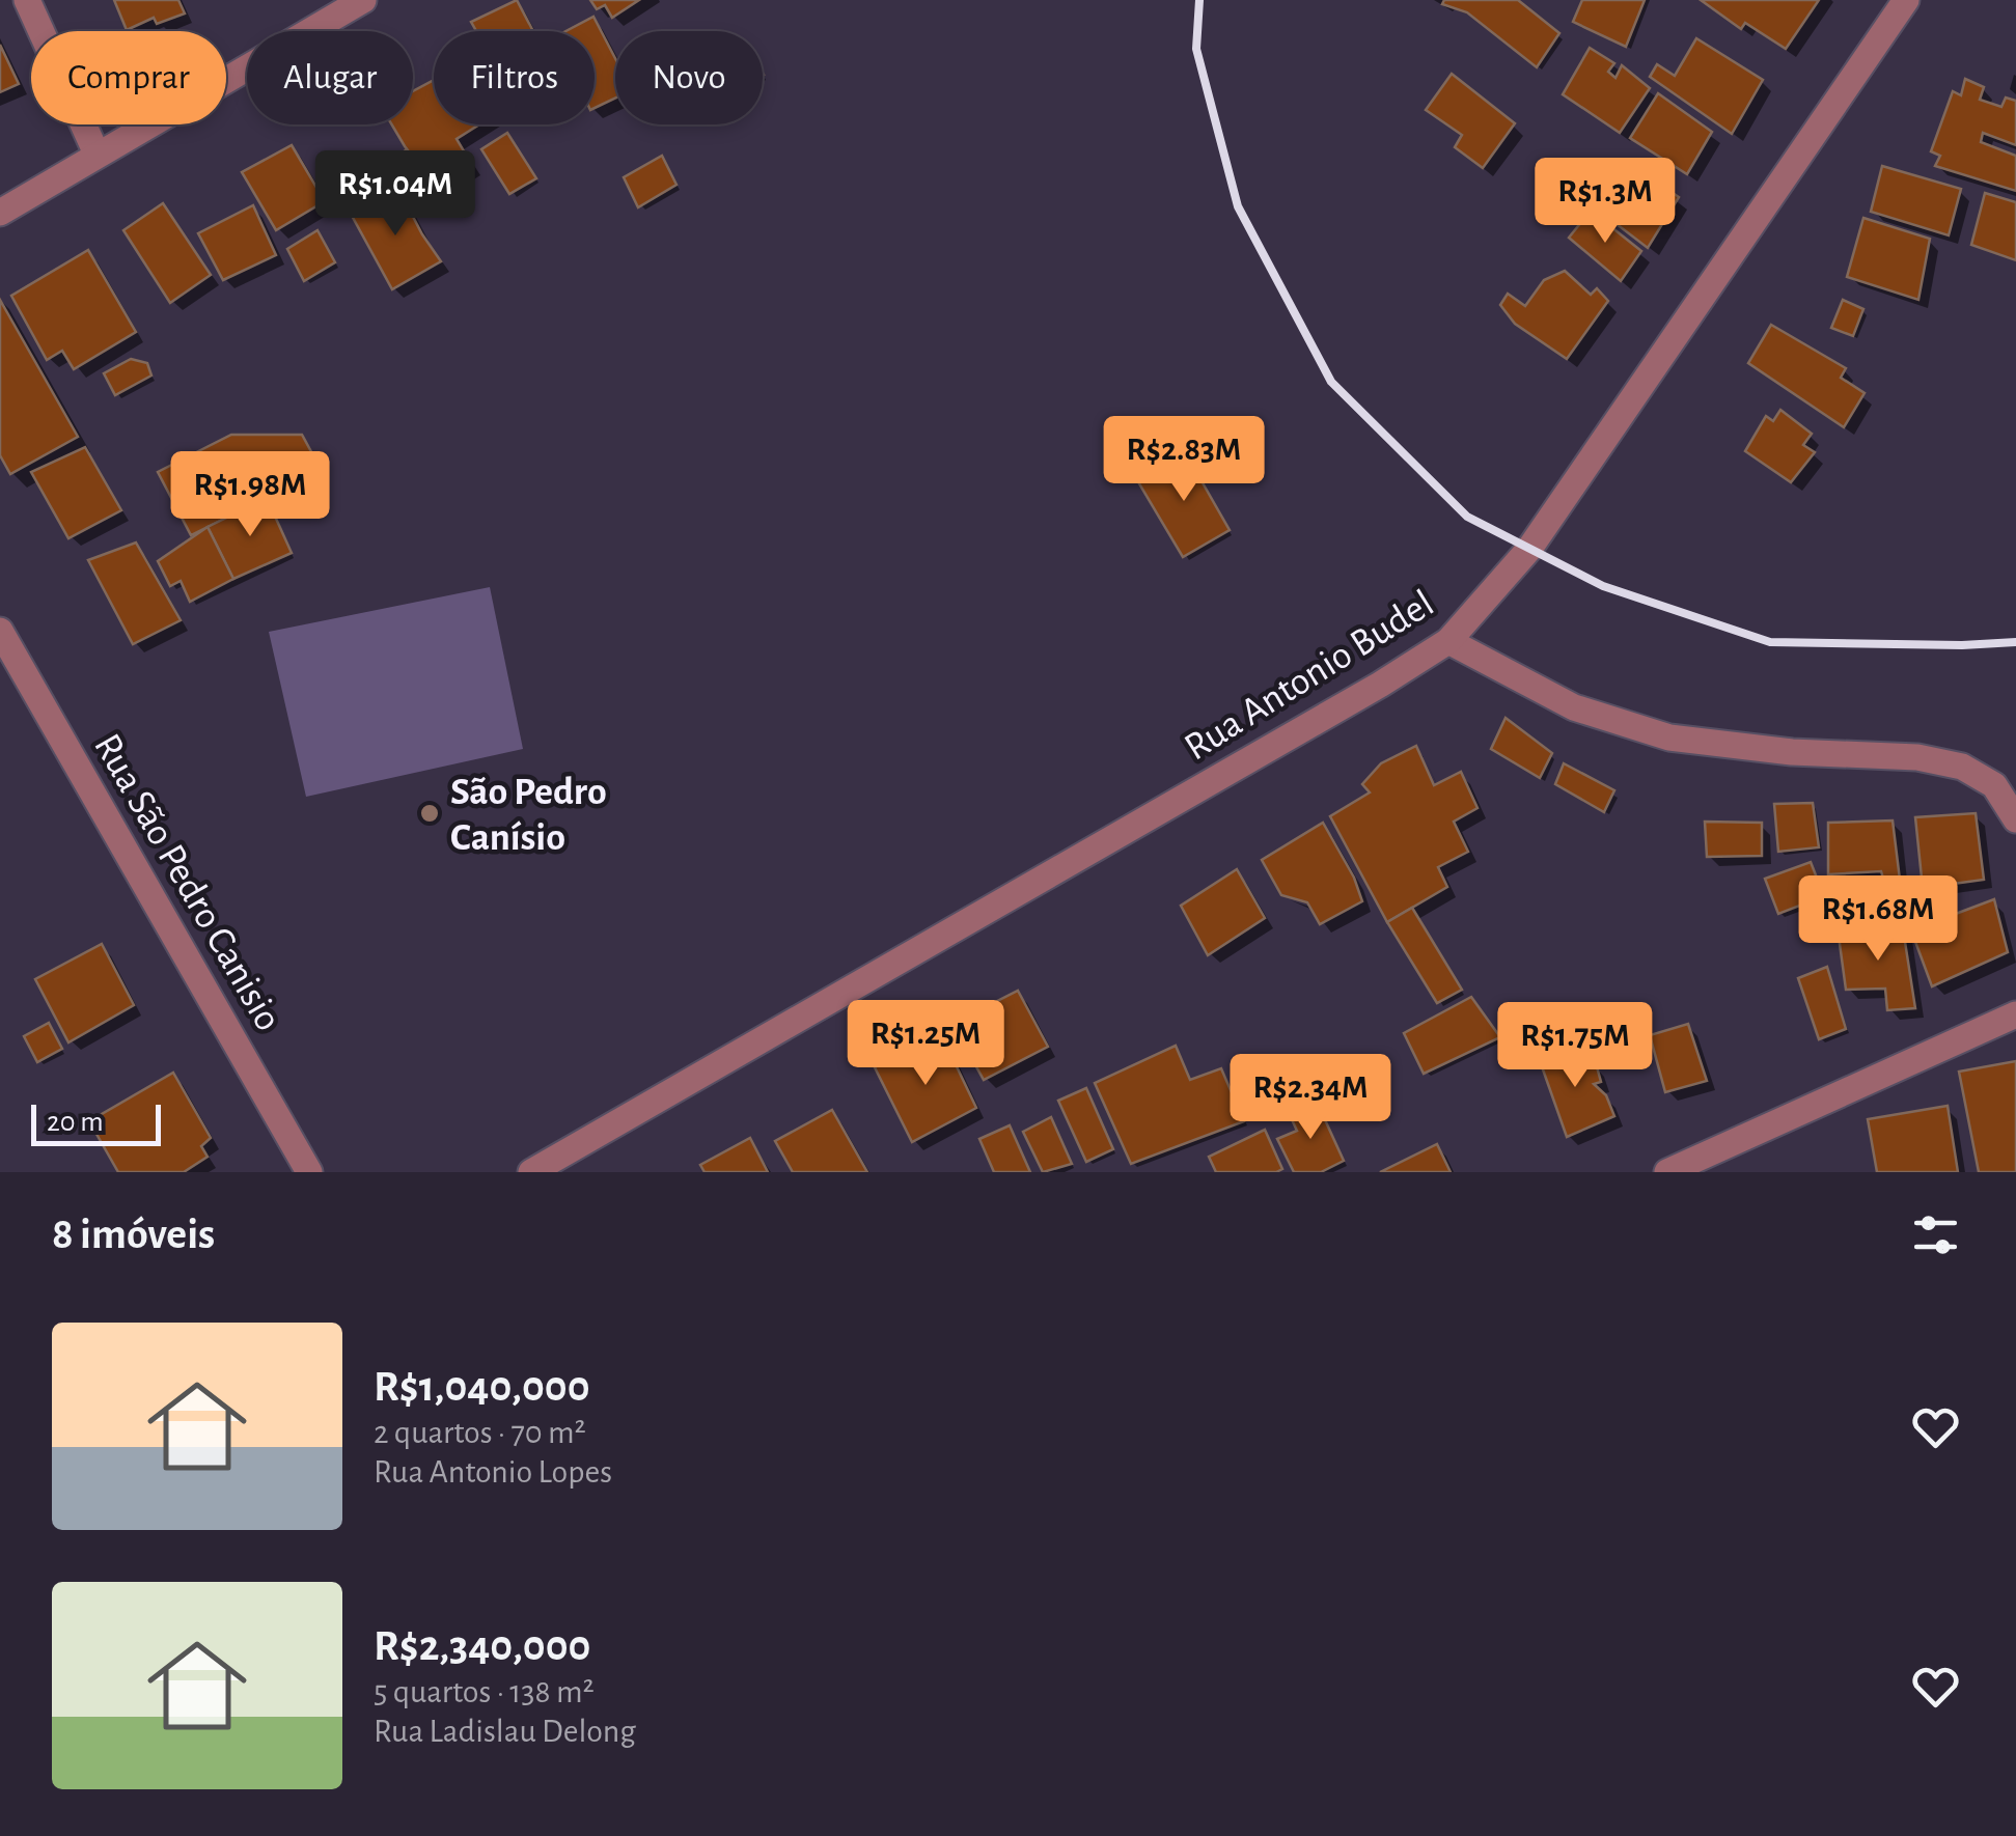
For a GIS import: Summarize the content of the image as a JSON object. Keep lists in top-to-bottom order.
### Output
{
  "streets": {
    "street": ["Rua Antonio Budel", "Rua São Pedro Canisio"]
  },
  "places": ["São Pedro Canísio"],
  "scale_bar": "20 m",
  "page": {
    "chip": [
      "Comprar",
      "Alugar",
      "Filtros",
      "Novo"
    ],
    "price": [
      "R$1.04M",
      "R$1.3M",
      "R$2.83M",
      "R$1.98M",
      "R$1.68M",
      "R$1.25M",
      "R$1.75M",
      "R$2.34M"
    ],
    "scale": "20 m",
    "heading": "8 imóveis",
    "list": [
      {
        "name": "R$1,040,000",
        "note": "2 quartos · 70 m² · Rua Antonio Lopes"
      },
      {
        "name": "R$2,340,000",
        "note": "5 quartos · 138 m² · Rua Ladislau Delong"
      }
    ]
  }
}
